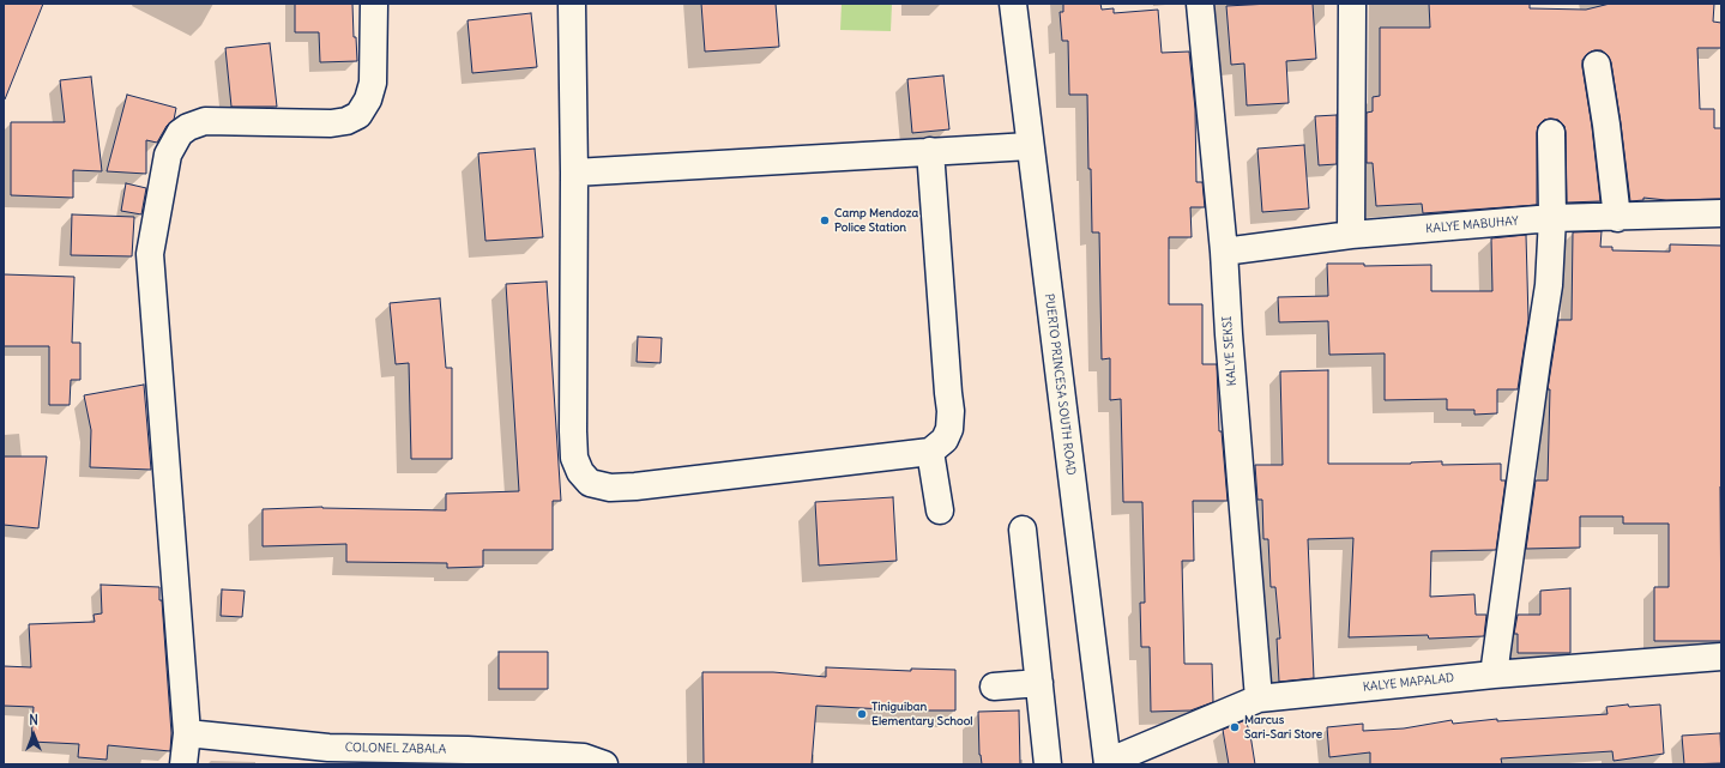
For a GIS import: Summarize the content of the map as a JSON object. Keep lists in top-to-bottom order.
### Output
{
  "streets": {
    "street": [
      "KALYE MABUHAY",
      "KALYE SEKSI",
      "PUERTO PRINCESA SOUTH ROAD",
      "KALYE MAPALAD",
      "COLONEL ZABALA"
    ]
  },
  "crossings": [
    ["KALYE MABUHAY", "KALYE SEKSI"],
    ["KALYE SEKSI", "KALYE MAPALAD"],
    ["PUERTO PRINCESA SOUTH ROAD", "KALYE MAPALAD"]
  ],
  "places": ["Camp Mendoza Police Station", "Tiniguiban Elementary School", "Marcus Sari-Sari Store"],
  "north": "top"
}
